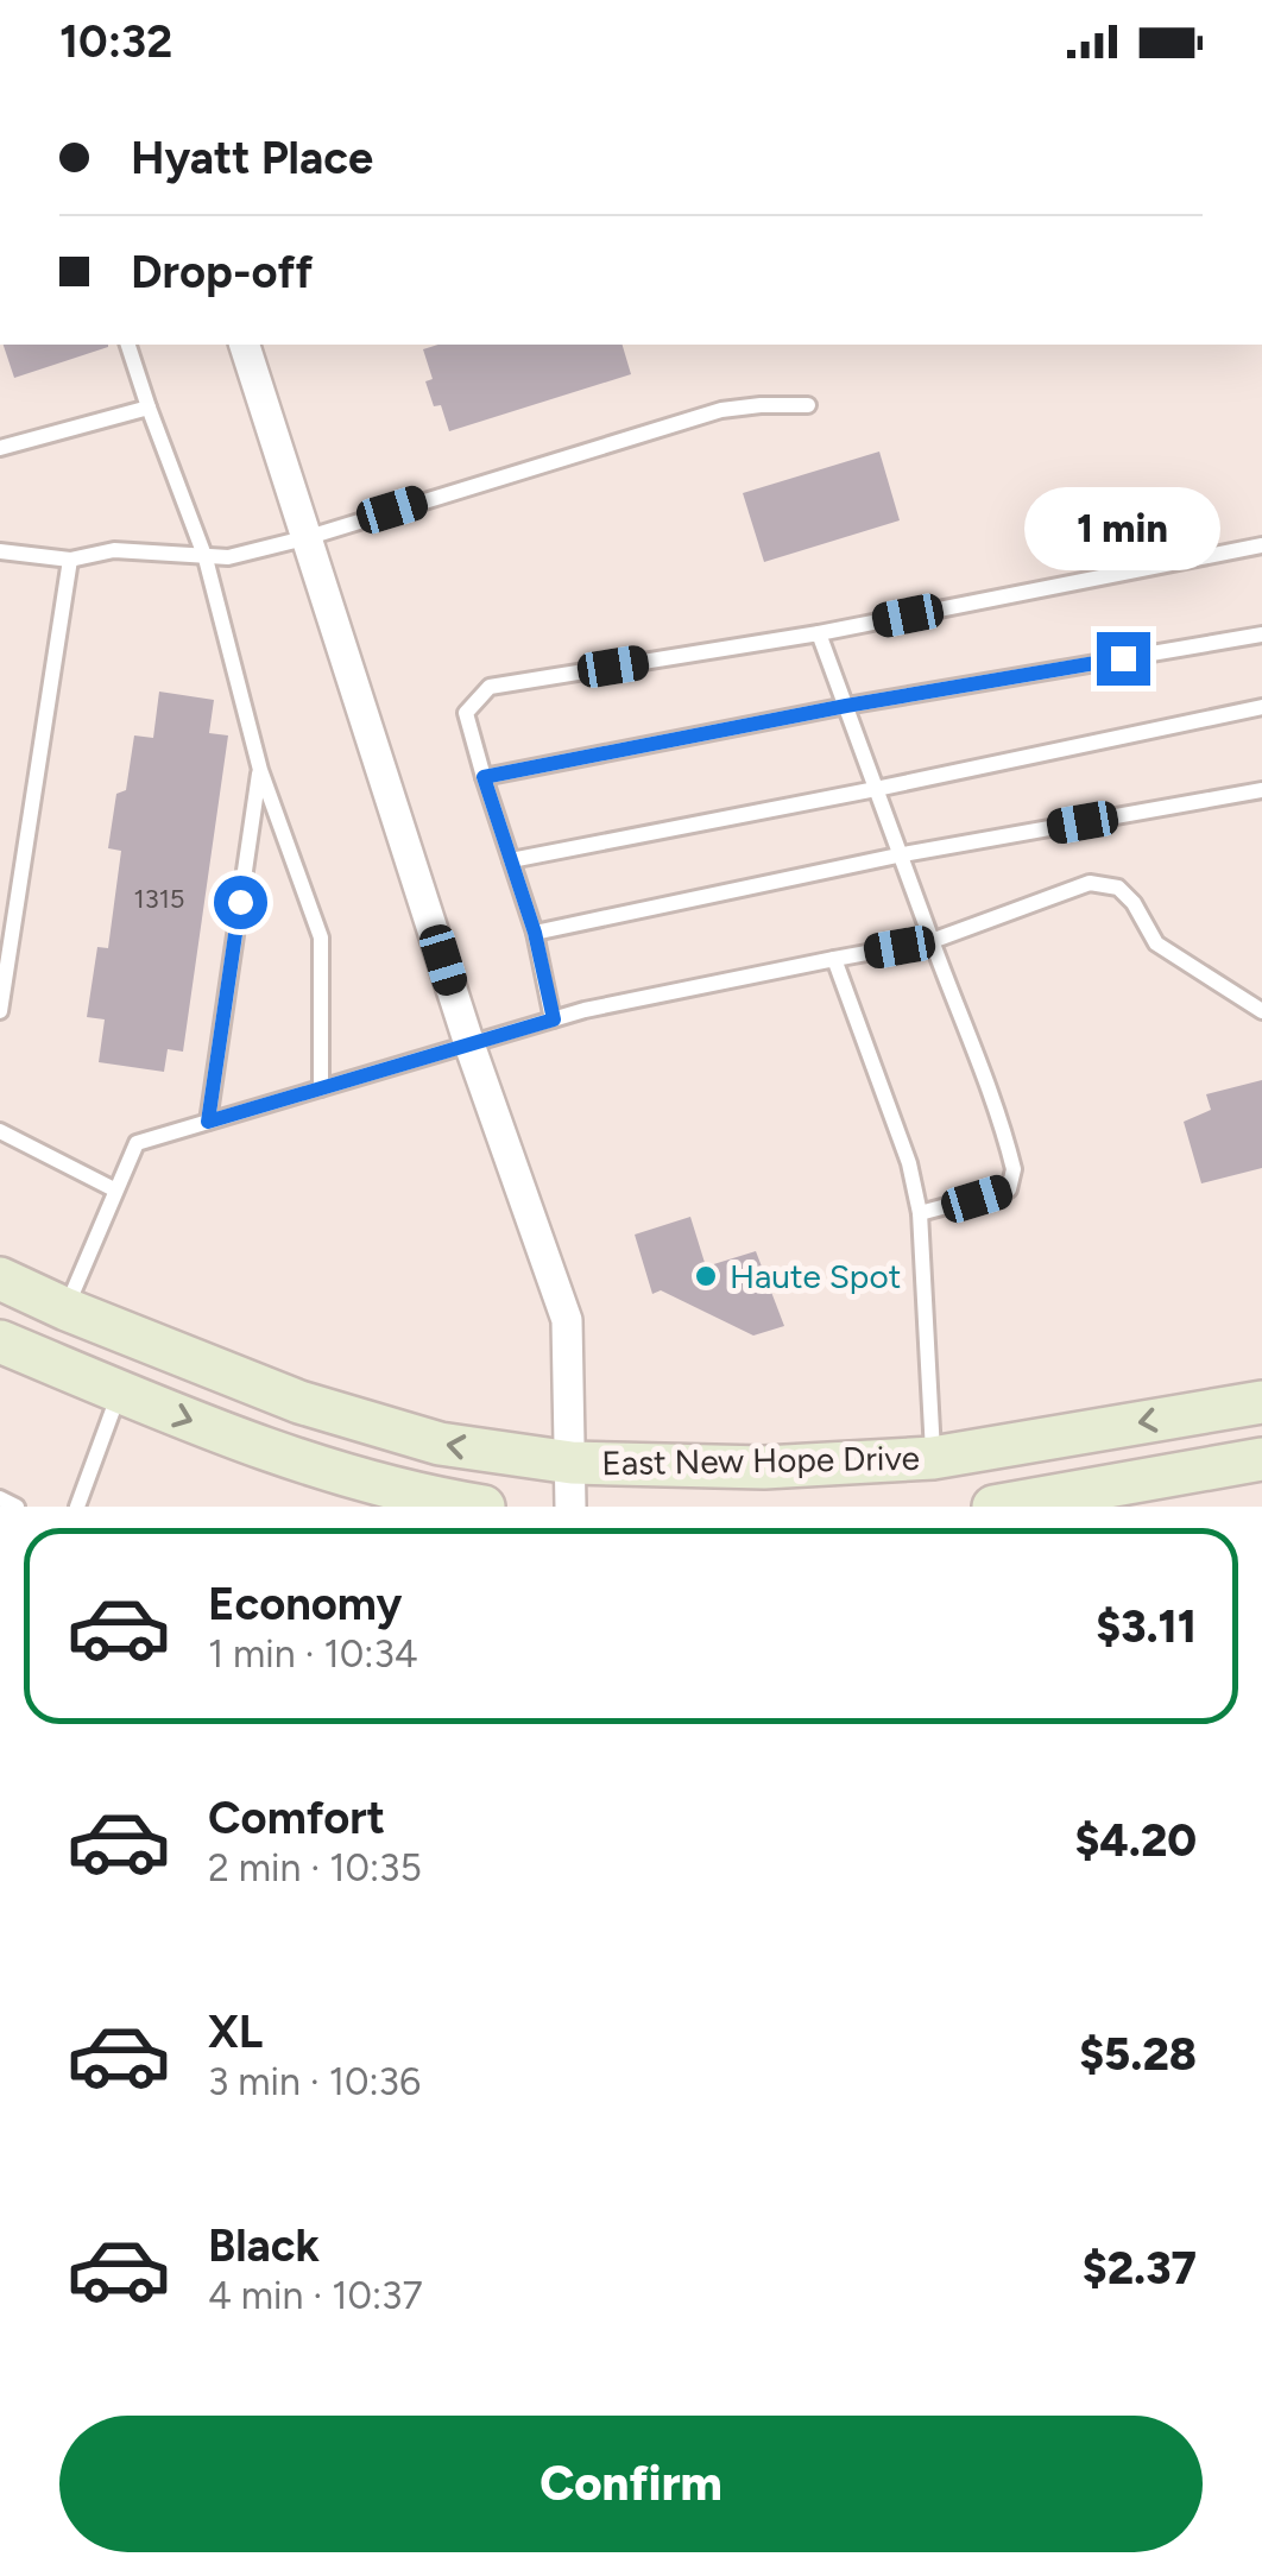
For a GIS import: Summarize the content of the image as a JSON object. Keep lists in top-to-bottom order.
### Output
{
  "streets": {
    "street": ["East New Hope Drive"]
  },
  "places": ["Haute Spot"],
  "house_numbers": ["1315"],
  "page": {
    "status": "10:32",
    "banner": ["Hyatt Place", "Drop-off"],
    "bubble": "1 min",
    "list": [
      {
        "name": "Economy",
        "note": "1 min · 10:34",
        "value": "$3.11"
      },
      {
        "name": "Comfort",
        "note": "2 min · 10:35",
        "value": "$4.20"
      },
      {
        "name": "XL",
        "note": "3 min · 10:36",
        "value": "$5.28"
      },
      {
        "name": "Black",
        "note": "4 min · 10:37",
        "value": "$2.37"
      }
    ],
    "buttons": "Confirm"
  }
}
